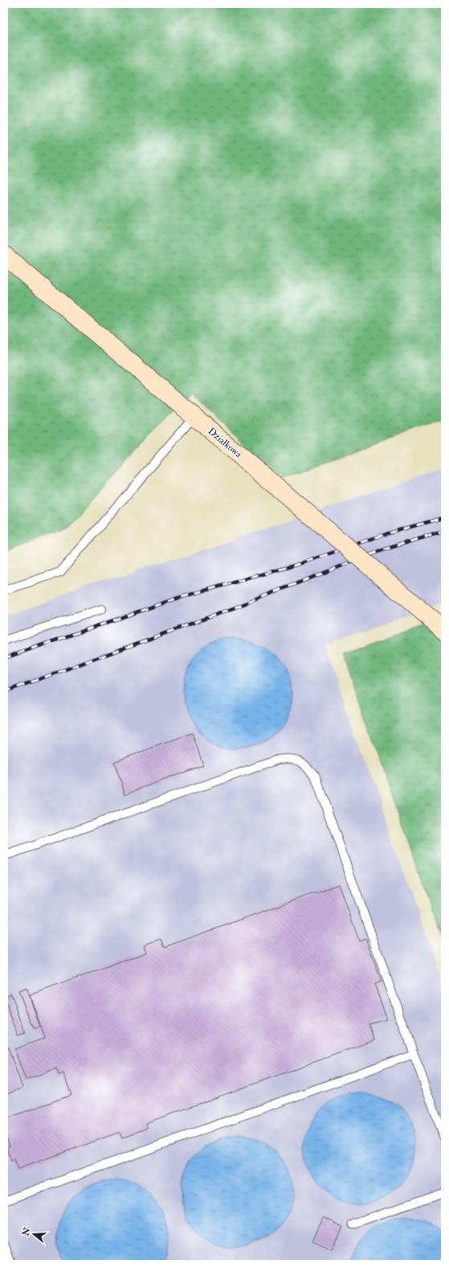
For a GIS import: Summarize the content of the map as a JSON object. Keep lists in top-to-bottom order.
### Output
{
  "streets": {
    "street": ["Działkowa"]
  },
  "north": "left"
}
